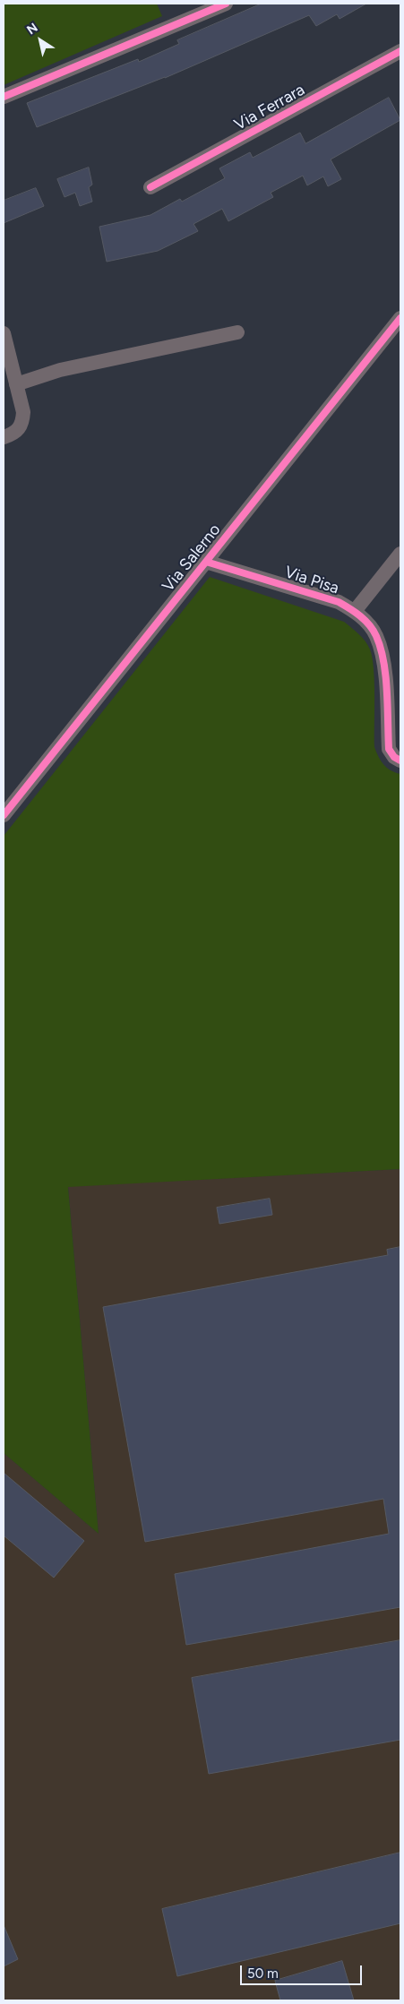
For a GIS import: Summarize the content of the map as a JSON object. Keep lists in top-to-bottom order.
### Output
{
  "streets": {
    "street": ["Via Ferrara", "Via Salerno", "Via Pisa"]
  },
  "crossings": [
    ["Via Salerno", "Via Pisa"]
  ],
  "scale_bar": "50 m",
  "north": "top left"
}
